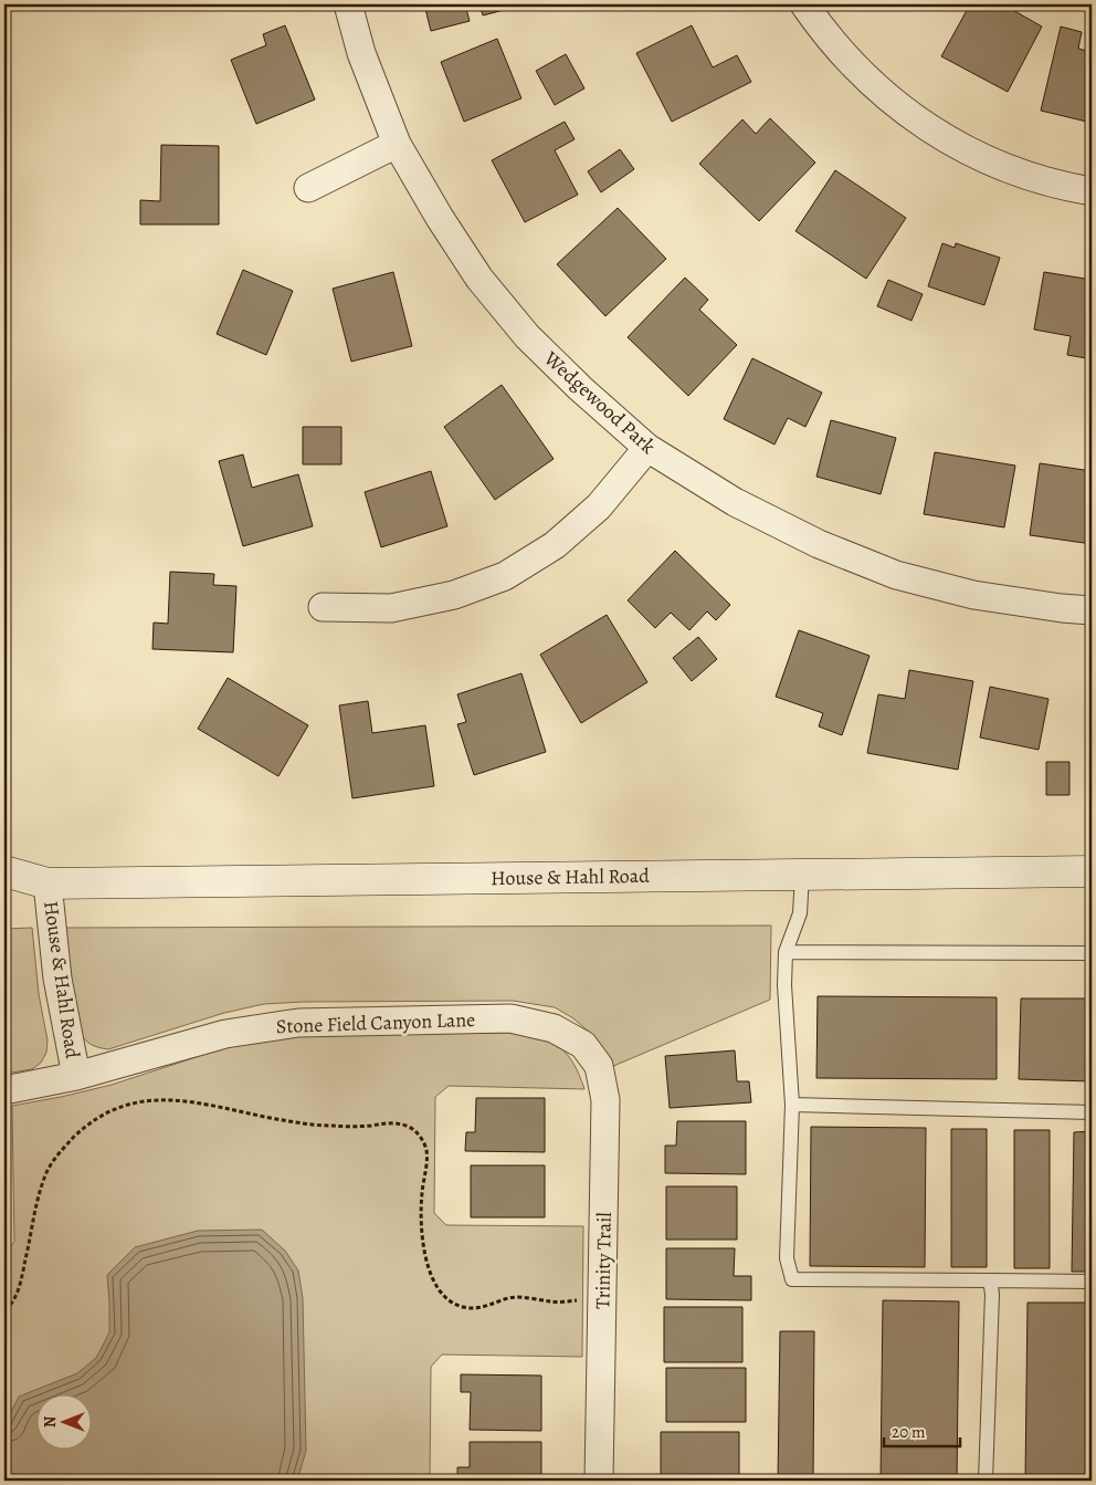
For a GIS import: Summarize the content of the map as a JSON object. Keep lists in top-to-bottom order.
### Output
{
  "streets": {
    "street": [
      "Wedgewood Park",
      "House & Hahl Road",
      "Stone Field Canyon Lane",
      "Trinity Trail"
    ]
  },
  "crossings": [
    ["House & Hahl Road", "Stone Field Canyon Lane"],
    ["Stone Field Canyon Lane", "Trinity Trail"]
  ],
  "scale_bar": "20 m",
  "north": "left"
}
